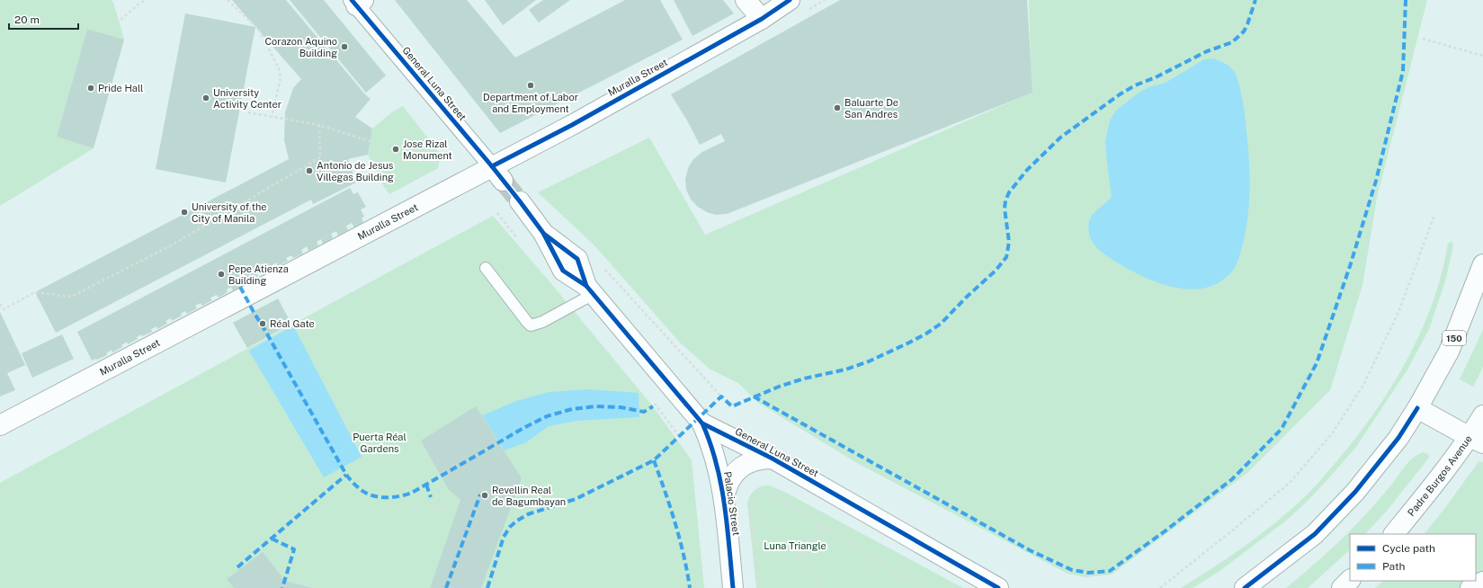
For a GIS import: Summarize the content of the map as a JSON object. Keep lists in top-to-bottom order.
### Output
{
  "streets": {
    "street": [
      "Muralla Street",
      "General Luna Street",
      "150",
      "Padre Burgos Avenue",
      "Palacio Street"
    ]
  },
  "crossings": [
    ["Muralla Street", "General Luna Street"],
    ["General Luna Street", "Palacio Street"]
  ],
  "parks": ["Puerta Réal Gardens", "Luna Triangle"],
  "places": [
    "Corazon Aquino Building",
    "Department of Labor and Employment",
    "Pride Hall",
    "University Activity Center",
    "Baluarte De San Andres",
    "Jose Rizal Monument",
    "Antonio de Jesus Villegas Building",
    "University of the City of Manila",
    "Pepe Atienza Building",
    "Réal Gate",
    "Revellin Real de Bagumbayan"
  ],
  "legend": ["Cycle path", "Path"],
  "scale_bar": "20 m"
}
